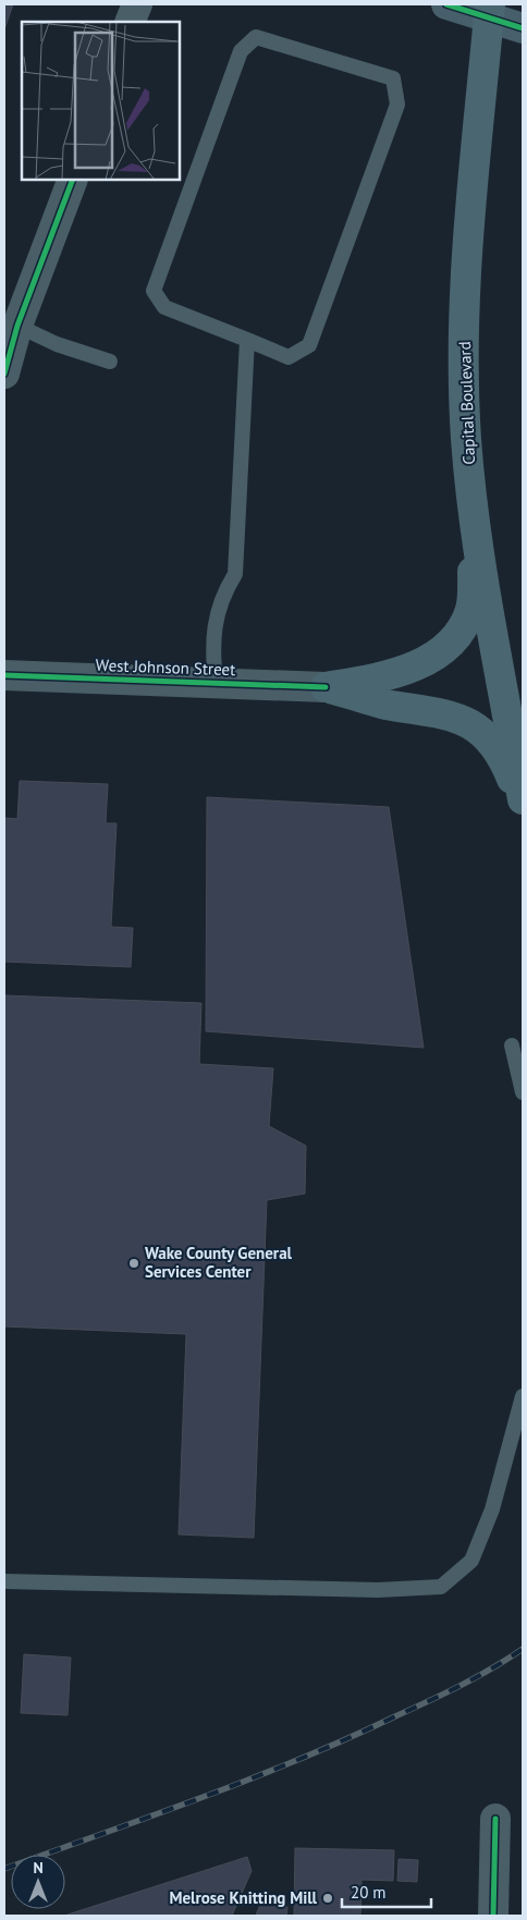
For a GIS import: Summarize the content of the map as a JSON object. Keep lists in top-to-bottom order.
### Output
{
  "streets": {
    "main road": ["Capital Boulevard"],
    "street": ["West Johnson Street"]
  },
  "places": ["Wake County General Services Center", "Melrose Knitting Mill"],
  "scale_bar": "20 m",
  "north": "top"
}
